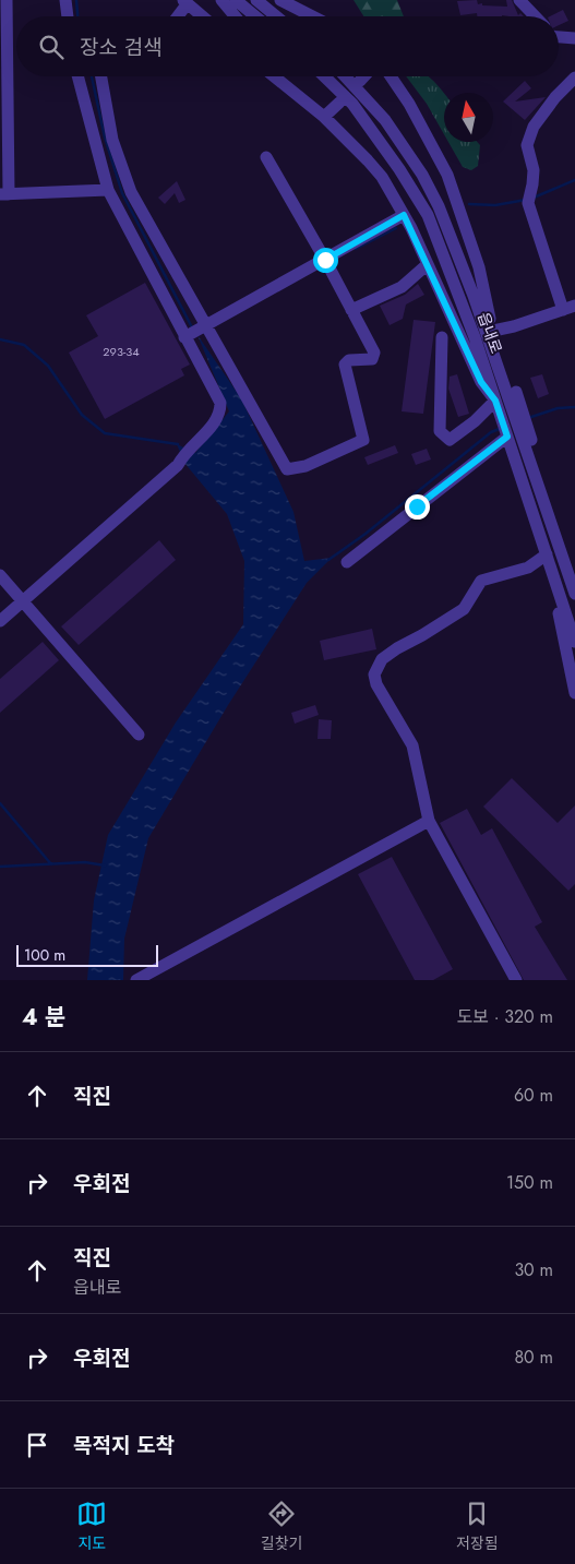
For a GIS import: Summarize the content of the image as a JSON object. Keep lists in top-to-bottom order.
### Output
{
  "streets": {
    "street": ["읍내로"]
  },
  "house_numbers": ["293-34"],
  "scale_bar": "100 m",
  "north": "top",
  "page": {
    "search": "장소 검색",
    "scale": "100 m",
    "heading": ["4 분", "도보 · 320 m"],
    "list": [
      ["직진", "60 m"],
      ["우회전", "150 m"],
      ["직진", "읍내로", "30 m"],
      ["우회전", "80 m"],
      "목적지 도착"
    ],
    "nav": ["지도", "길찾기", "저장됨"]
  }
}
